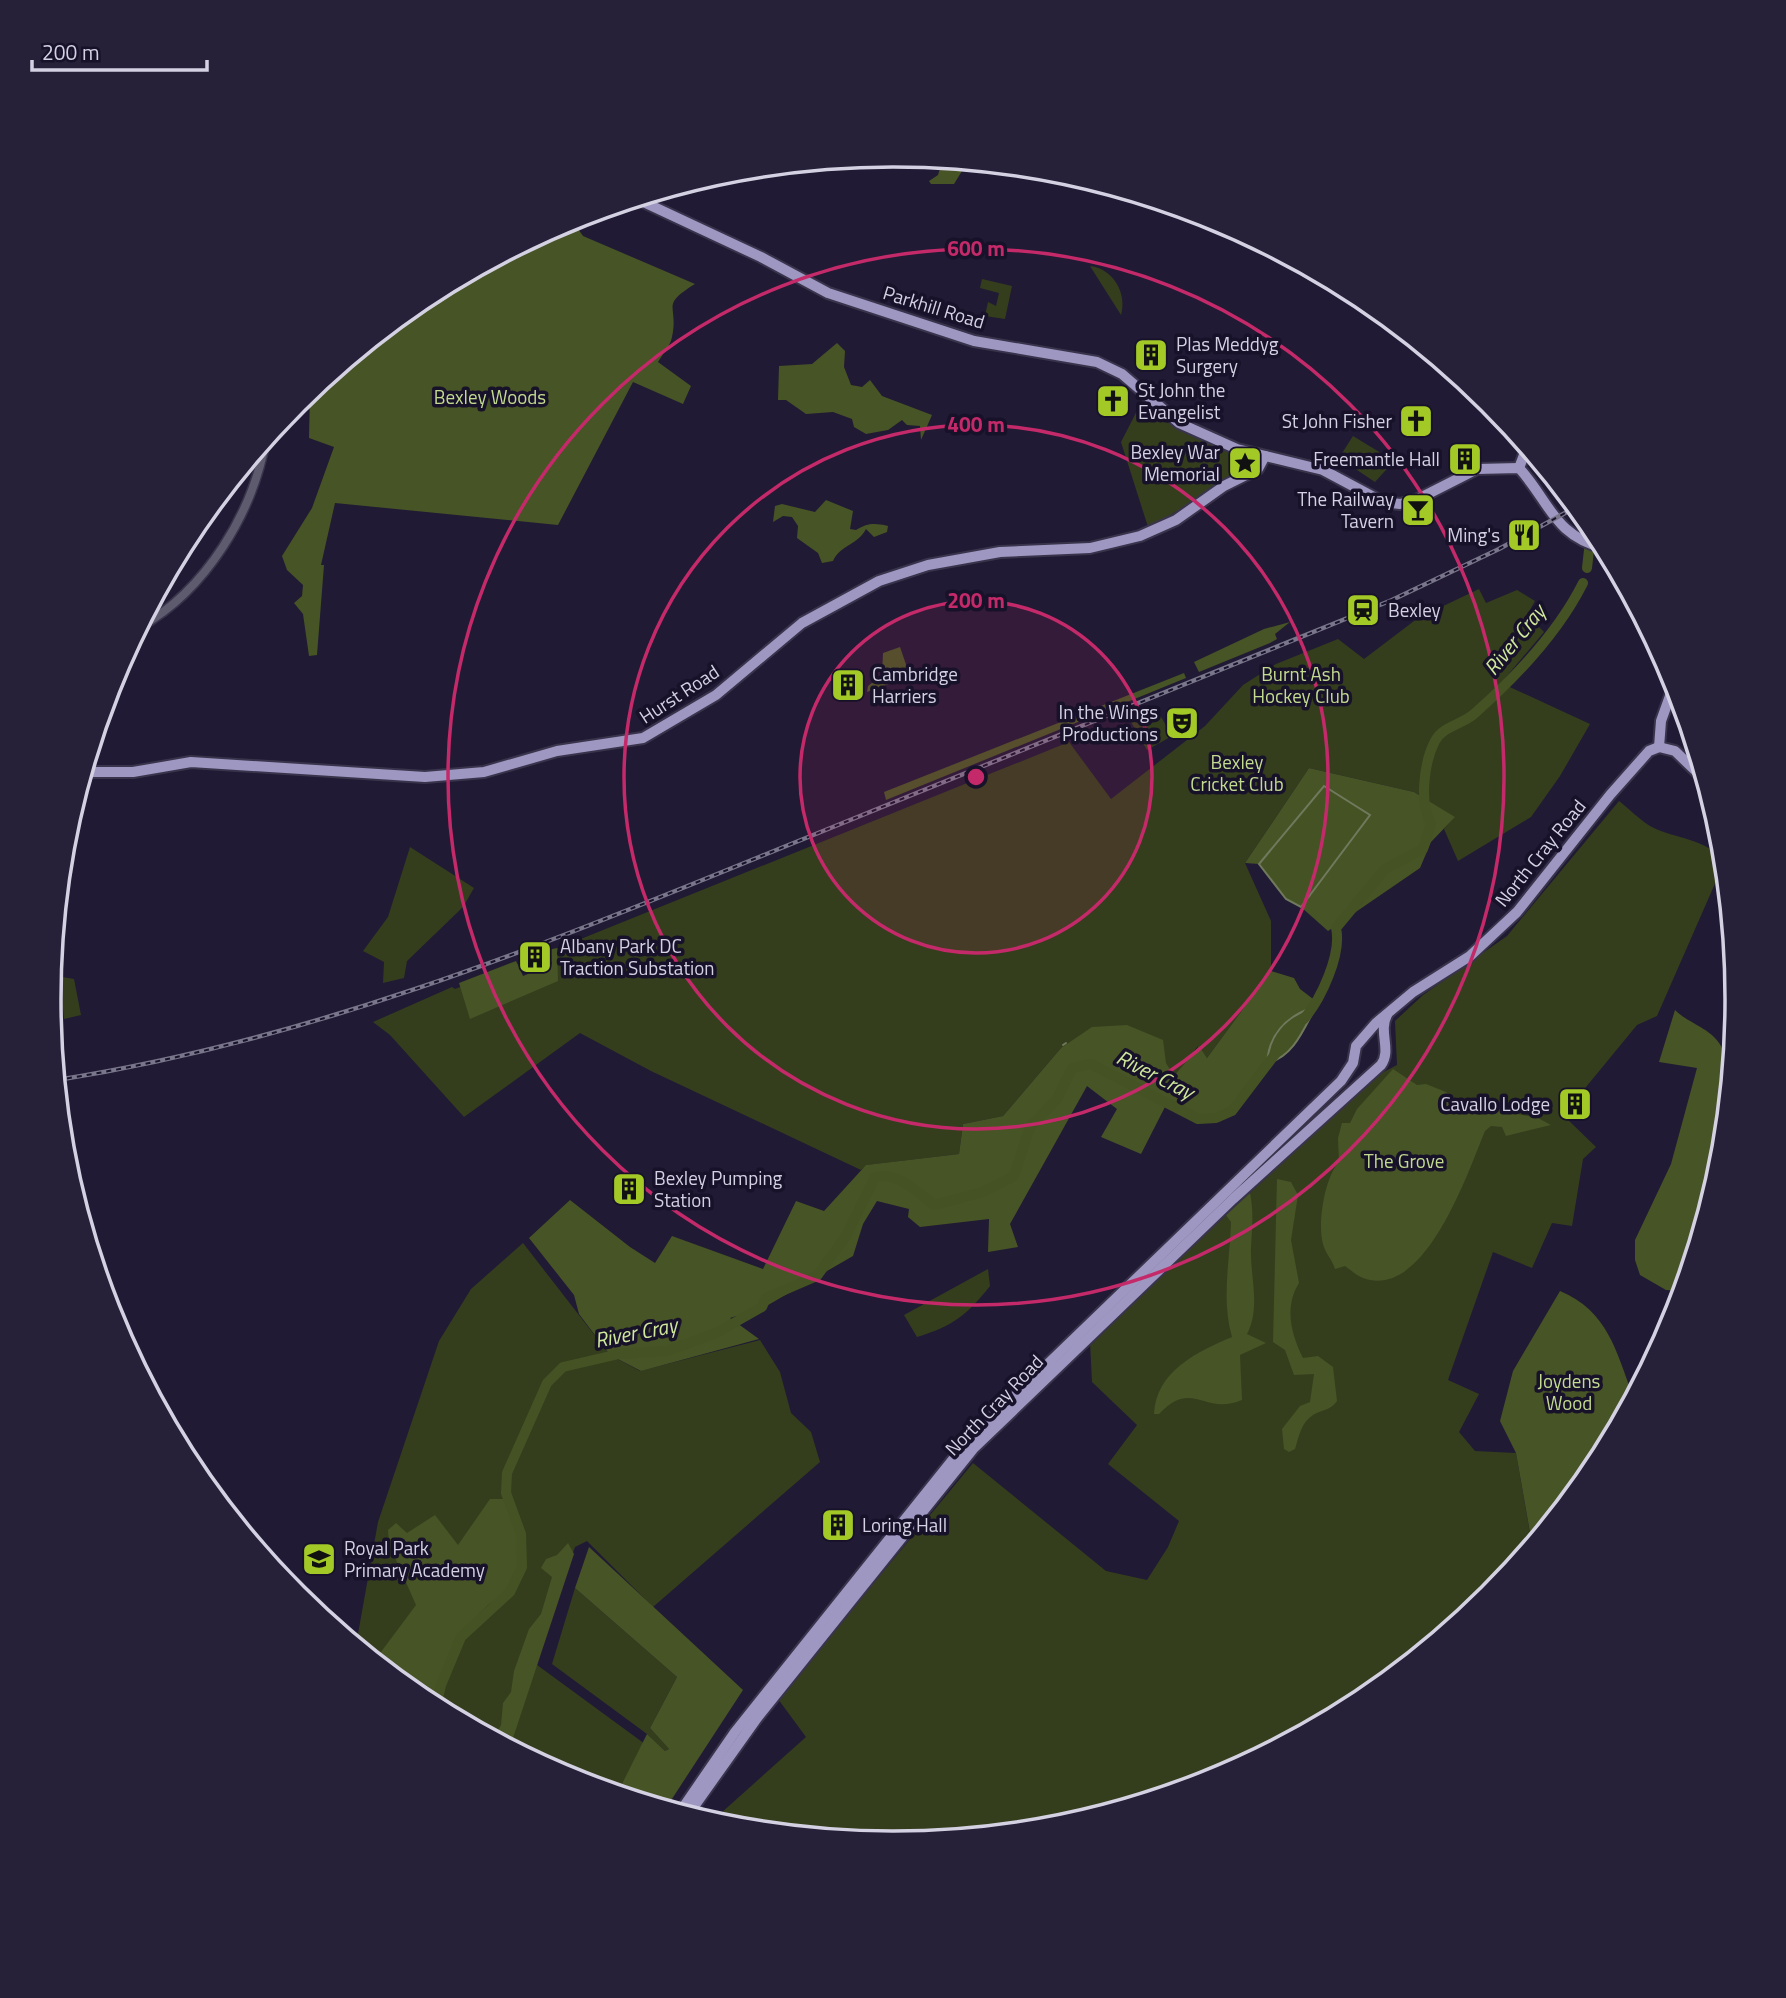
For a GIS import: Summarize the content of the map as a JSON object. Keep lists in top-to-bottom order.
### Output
{
  "streets": {
    "main road": ["Parkhill Road", "Hurst Road", "North Cray Road"]
  },
  "crossings": [
    ["Parkhill Road", "Hurst Road"]
  ],
  "water": ["River Cray"],
  "parks": [
    "Bexley Woods",
    "Burnt Ash Hockey Club",
    "Bexley Cricket Club",
    "The Grove",
    "Joydens Wood"
  ],
  "places": {
    "building": [
      "Plas Meddyg Surgery",
      "Freemantle Hall",
      "Cambridge Harriers",
      "Albany Park DC Traction Substation",
      "Cavallo Lodge",
      "Bexley Pumping Station",
      "Loring Hall"
    ],
    "church": ["St John the Evangelist", "St John Fisher"],
    "place": ["Bexley War Memorial"],
    "bar": ["The Railway Tavern"],
    "restaurant": ["Ming's"],
    "station": ["Bexley"],
    "theatre": ["In the Wings Productions"],
    "school or university": ["Royal Park Primary Academy"]
  },
  "scale_bar": "200 m",
  "rings": ["600 m", "400 m", "200 m"]
}
